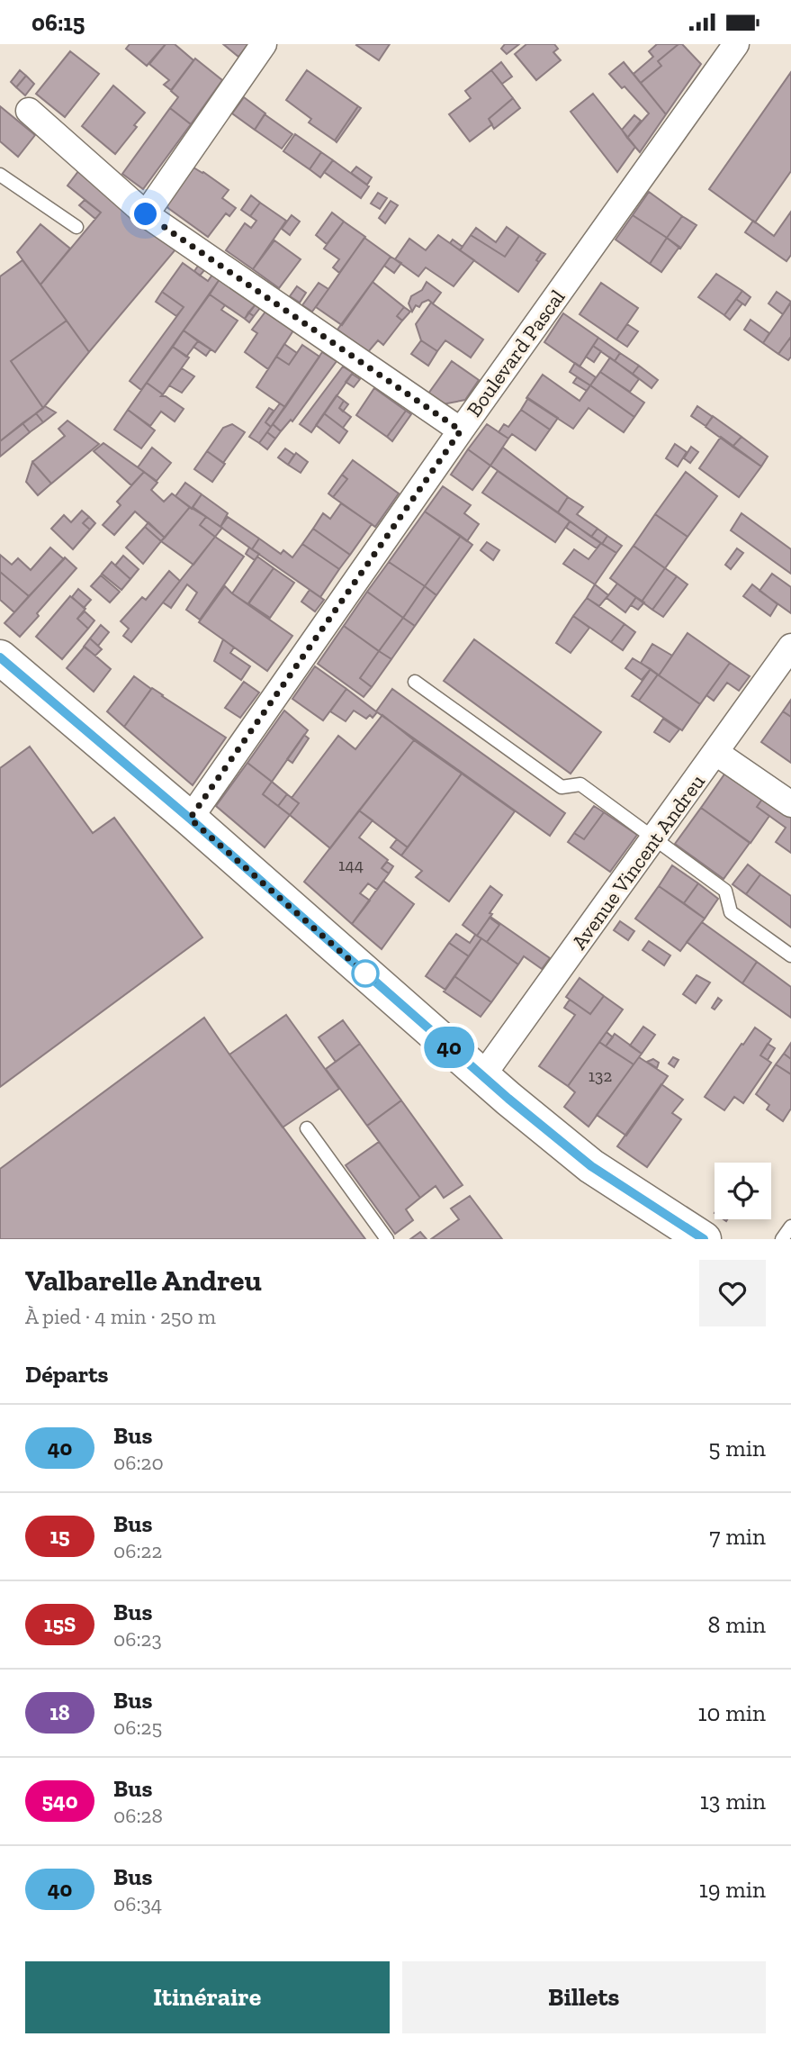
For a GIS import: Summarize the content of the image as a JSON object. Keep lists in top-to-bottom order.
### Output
{
  "streets": {
    "street": ["Boulevard Pascal", "Avenue Vincent Andreu"]
  },
  "lines": ["bus line 40"],
  "house_numbers": ["144", "132"],
  "page": {
    "status": "06:15",
    "on_map": "40",
    "heading": [
      ["Valbarelle Andreu", "À pied · 4 min · 250 m"],
      "Départs"
    ],
    "list": [
      {
        "mark": "40",
        "name": "Bus",
        "note": "06:20",
        "value": "5 min"
      },
      {
        "mark": "15",
        "name": "Bus",
        "note": "06:22",
        "value": "7 min"
      },
      {
        "mark": "15S",
        "name": "Bus",
        "note": "06:23",
        "value": "8 min"
      },
      {
        "mark": "18",
        "name": "Bus",
        "note": "06:25",
        "value": "10 min"
      },
      {
        "mark": "540",
        "name": "Bus",
        "note": "06:28",
        "value": "13 min"
      },
      {
        "mark": "40",
        "name": "Bus",
        "note": "06:34",
        "value": "19 min"
      }
    ],
    "buttons": ["Itinéraire", "Billets"]
  }
}
